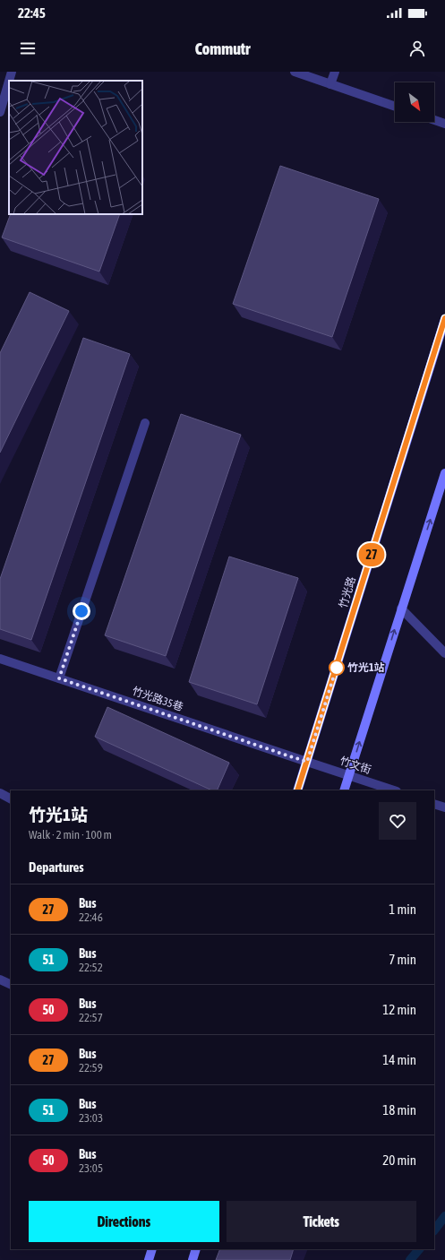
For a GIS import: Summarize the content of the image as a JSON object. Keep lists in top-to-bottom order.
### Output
{
  "streets": {
    "street": ["竹光路", "竹光路35巷", "竹文街"]
  },
  "crossings": [
    ["竹光路", "竹光路35巷"],
    ["竹光路", "竹文街"],
    ["竹光路35巷", "竹文街"]
  ],
  "places": ["竹光1站"],
  "lines": ["bus line 27"],
  "north": "bottom right",
  "page": {
    "status": "22:45",
    "header": "Commutr",
    "on_map": "27",
    "heading": [
      ["竹光1站", "Walk · 2 min · 100 m"],
      "Departures"
    ],
    "list": [
      {
        "mark": "27",
        "name": "Bus",
        "note": "22:46",
        "value": "1 min"
      },
      {
        "mark": "51",
        "name": "Bus",
        "note": "22:52",
        "value": "7 min"
      },
      {
        "mark": "50",
        "name": "Bus",
        "note": "22:57",
        "value": "12 min"
      },
      {
        "mark": "27",
        "name": "Bus",
        "note": "22:59",
        "value": "14 min"
      },
      {
        "mark": "51",
        "name": "Bus",
        "note": "23:03",
        "value": "18 min"
      },
      {
        "mark": "50",
        "name": "Bus",
        "note": "23:05",
        "value": "20 min"
      }
    ],
    "buttons": ["Directions", "Tickets"]
  }
}
